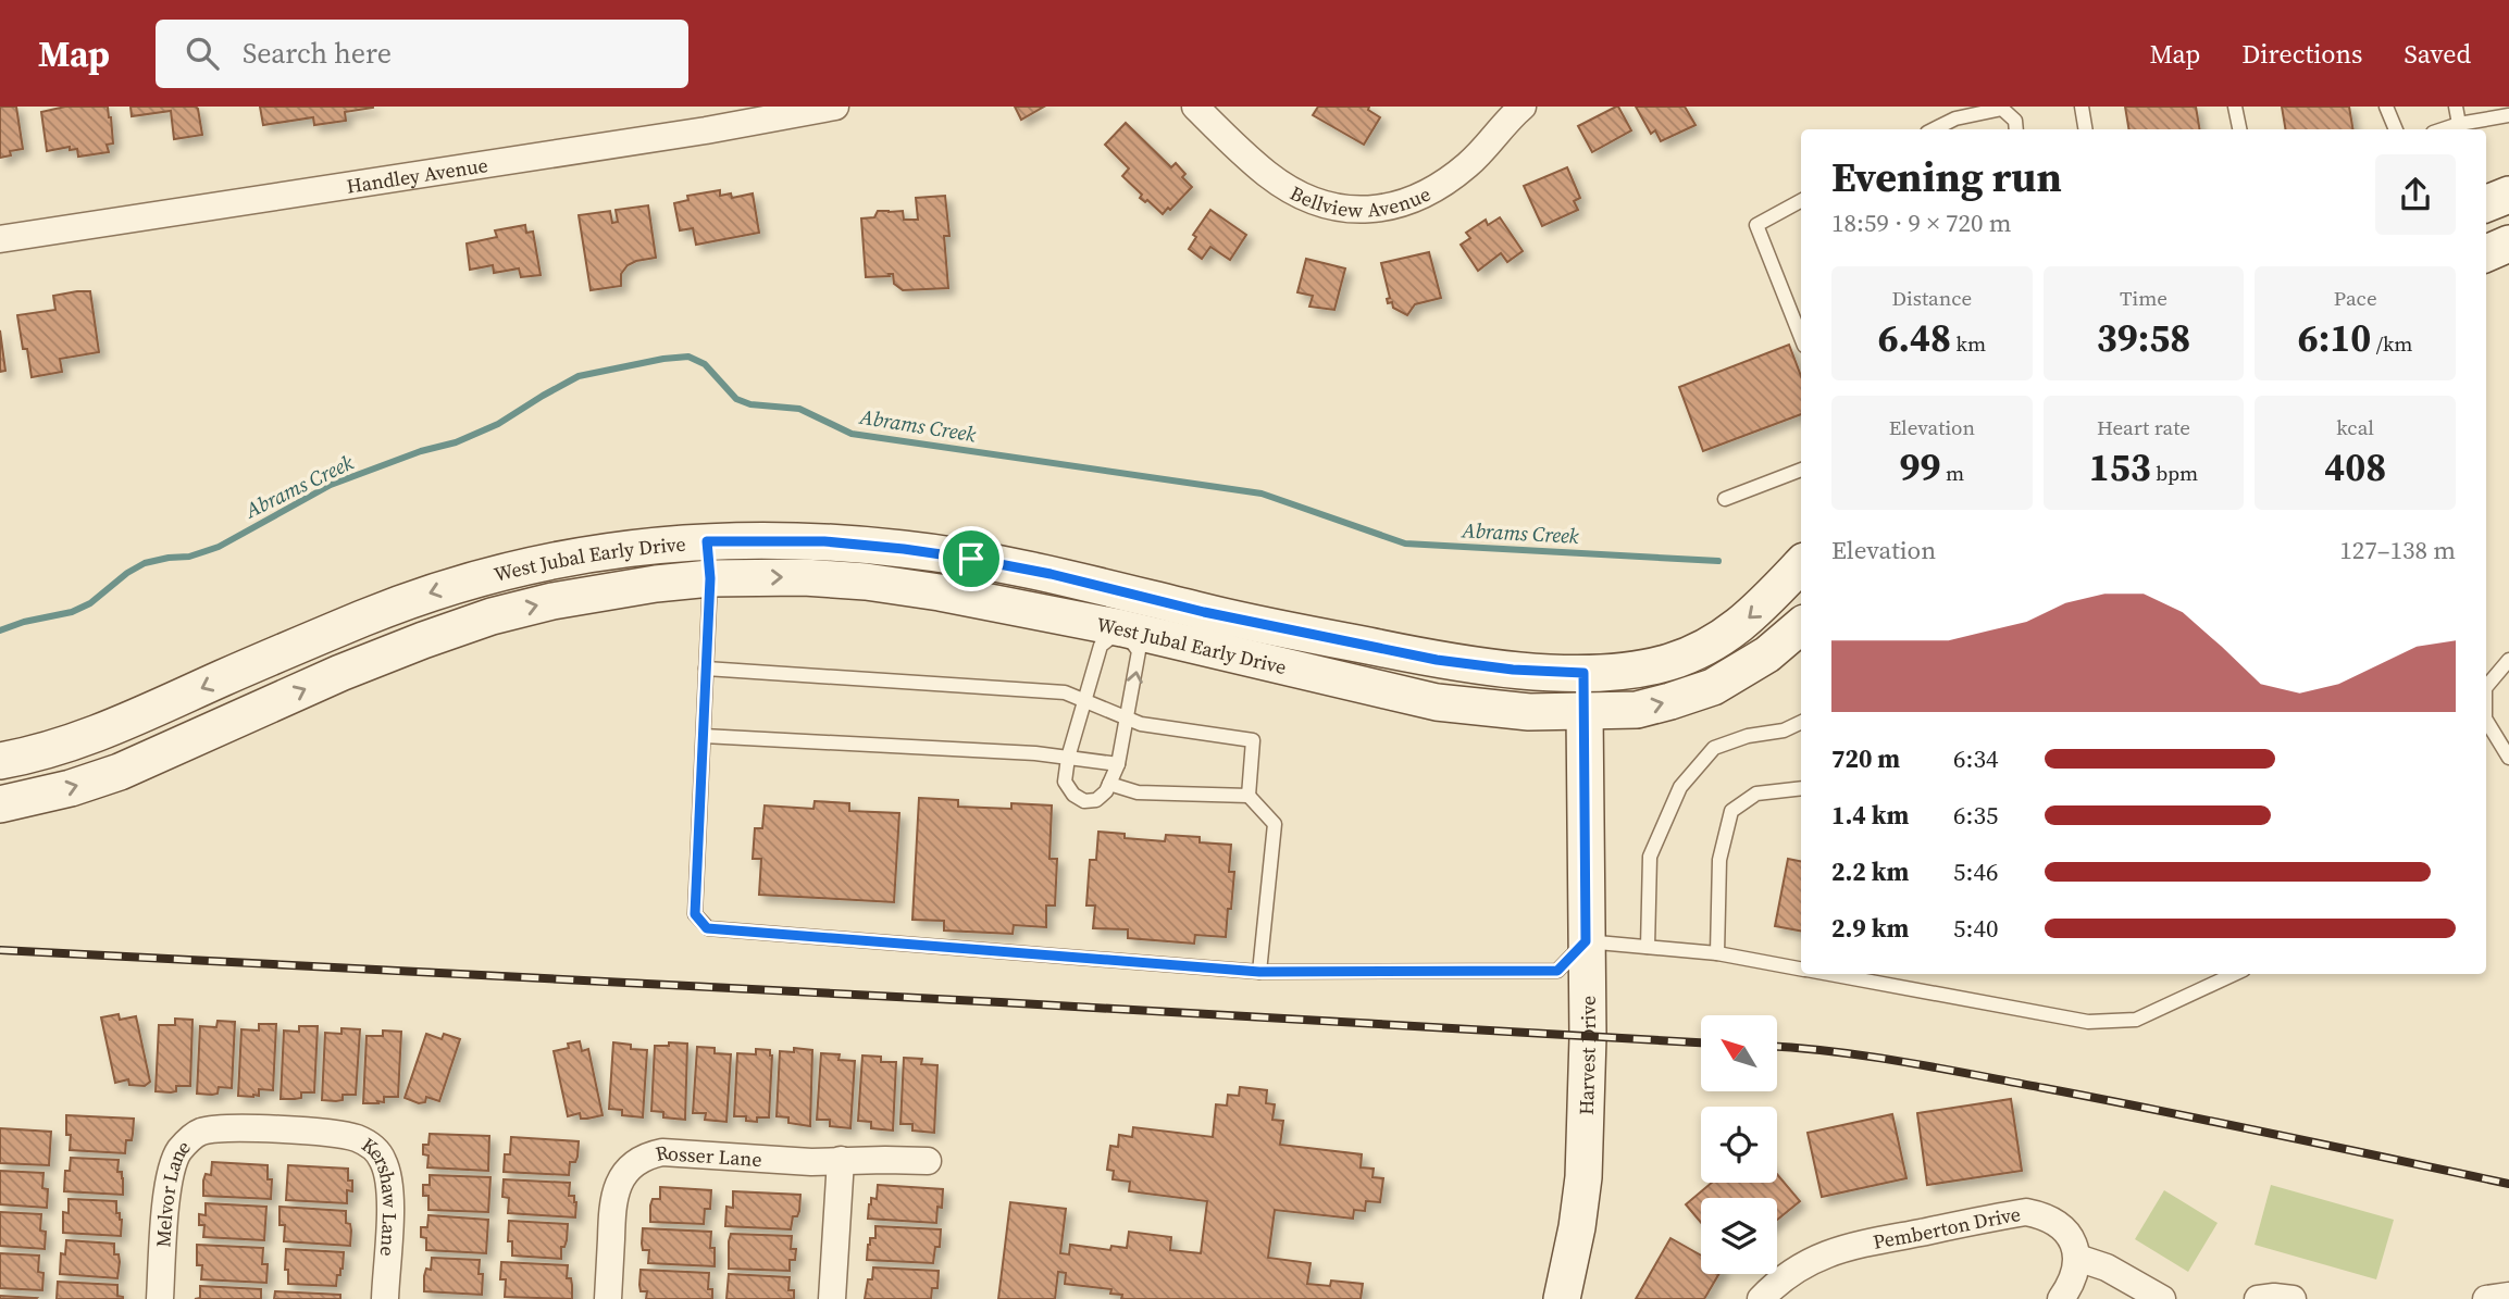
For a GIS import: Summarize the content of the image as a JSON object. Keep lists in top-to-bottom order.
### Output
{
  "streets": {
    "main road": ["West Jubal Early Drive", "Harvest Drive"],
    "street": [
      "Handley Avenue",
      "Bellview Avenue",
      "Rosser Lane",
      "Melvor Lane",
      "Kershaw Lane",
      "Pemberton Drive"
    ]
  },
  "crossings": [
    ["West Jubal Early Drive", "Harvest Drive"],
    ["Melvor Lane", "Kershaw Lane"]
  ],
  "water": ["Abrams Creek"],
  "north": "top left",
  "page": {
    "header": "Map",
    "search": "Search here",
    "nav": ["Map", "Directions", "Saved"],
    "heading": ["Evening run", "18:59 · 9 × 720 m"],
    "stats": [
      ["Distance", "6.48 km"],
      ["Time", "39:58"],
      ["Pace", "6:10 /km"],
      ["Elevation", "99 m"],
      ["Heart rate", "153 bpm"],
      ["kcal", "408"]
    ],
    "chart": ["Elevation", "127–138 m"],
    "list": [
      {
        "name": "720 m",
        "note": "6:34"
      },
      {
        "name": "1.4 km",
        "note": "6:35"
      },
      {
        "name": "2.2 km",
        "note": "5:46"
      },
      {
        "name": "2.9 km",
        "note": "5:40"
      }
    ]
  }
}
